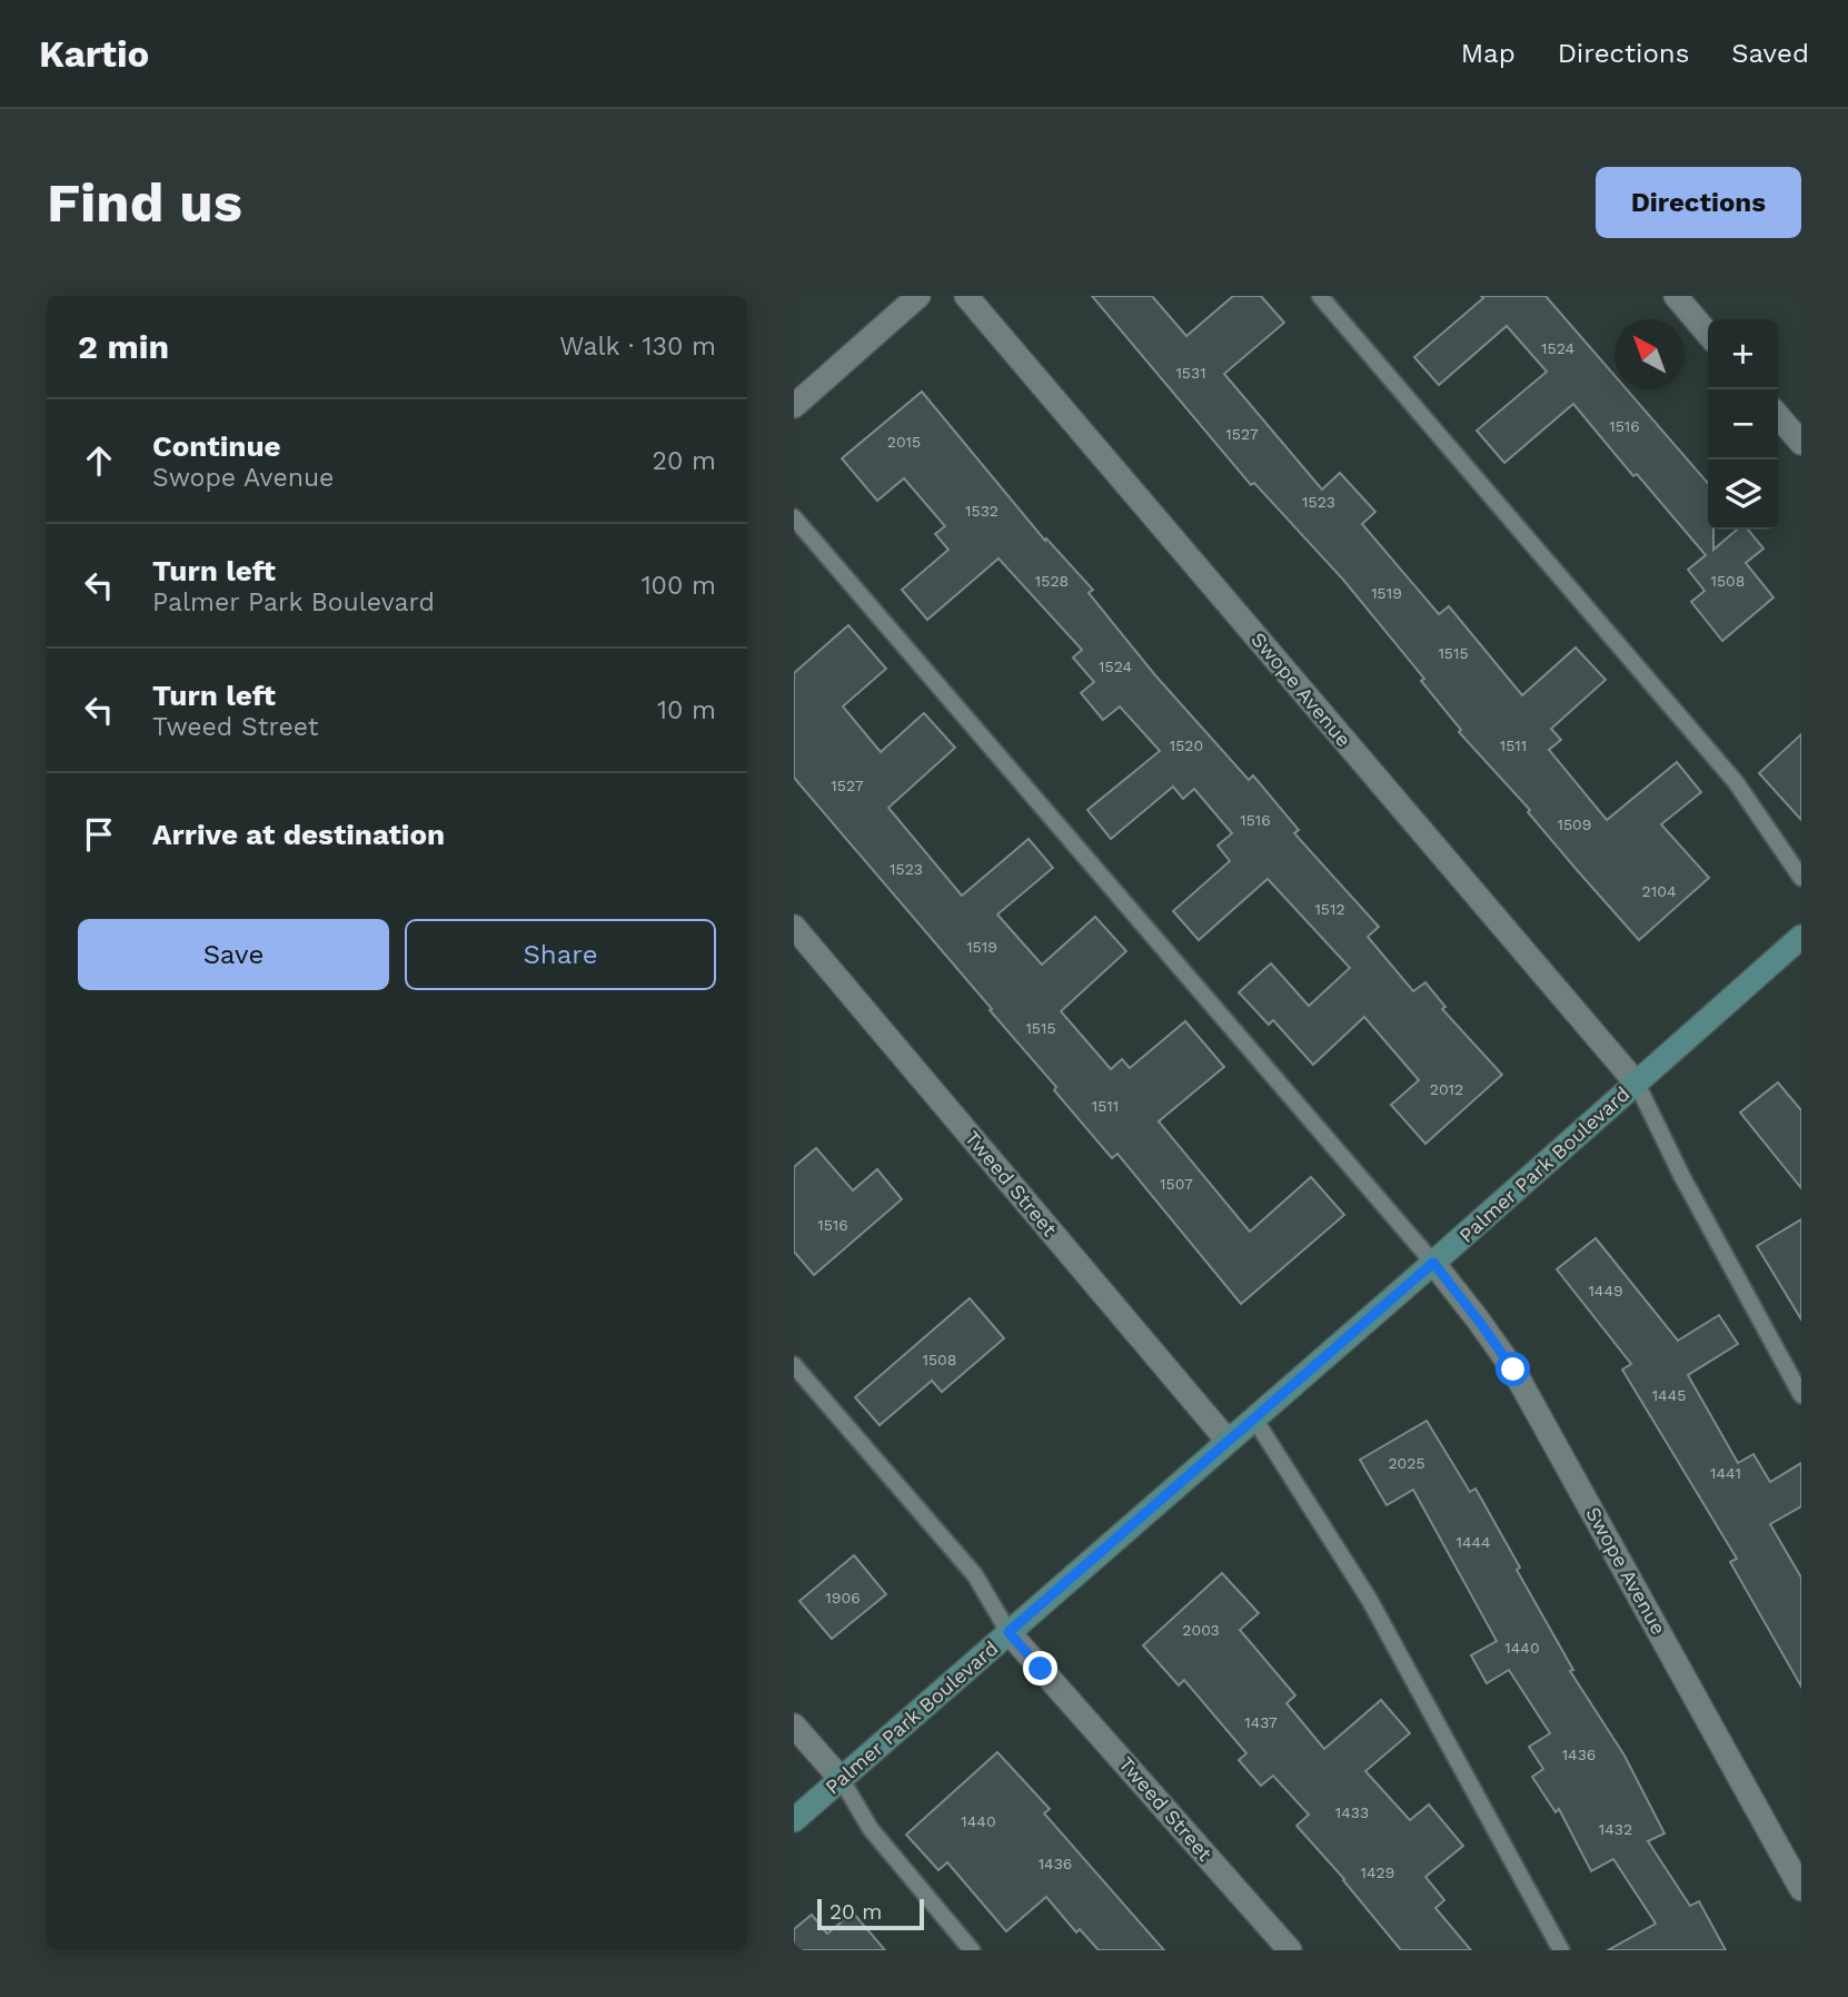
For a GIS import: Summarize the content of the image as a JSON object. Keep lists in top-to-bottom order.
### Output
{
  "streets": {
    "main road": ["Palmer Park Boulevard"],
    "street": ["Swope Avenue", "Tweed Street"]
  },
  "crossings": [
    ["Swope Avenue", "Palmer Park Boulevard"],
    ["Palmer Park Boulevard", "Tweed Street"]
  ],
  "house_numbers": [
    "1524",
    "1531",
    "1516",
    "1527",
    "2015",
    "1523",
    "1532",
    "1528",
    "1508",
    "1519",
    "1515",
    "1524",
    "1520",
    "1511",
    "1527",
    "1516",
    "1509",
    "1523",
    "2104",
    "1512",
    "1519",
    "1515",
    "2012",
    "1511",
    "1507",
    "1516",
    "1449",
    "1508",
    "1445",
    "2025",
    "1441",
    "1444",
    "1906",
    "2003",
    "1440",
    "1437",
    "1436",
    "1433",
    "1440",
    "1432",
    "1436",
    "1429"
  ],
  "scale_bar": "20 m",
  "north": "top left",
  "page": {
    "header": "Kartio",
    "nav": ["Map", "Directions", "Saved"],
    "buttons": [
      "Directions",
      ["Save", "Share"]
    ],
    "title": "Find us",
    "heading": ["2 min", "Walk · 130 m"],
    "map_buttons": ["+", "−"],
    "list": [
      ["Continue", "Swope Avenue", "20 m"],
      ["Turn left", "Palmer Park Boulevard", "100 m"],
      ["Turn left", "Tweed Street", "10 m"],
      "Arrive at destination"
    ],
    "scale": "20 m"
  }
}
